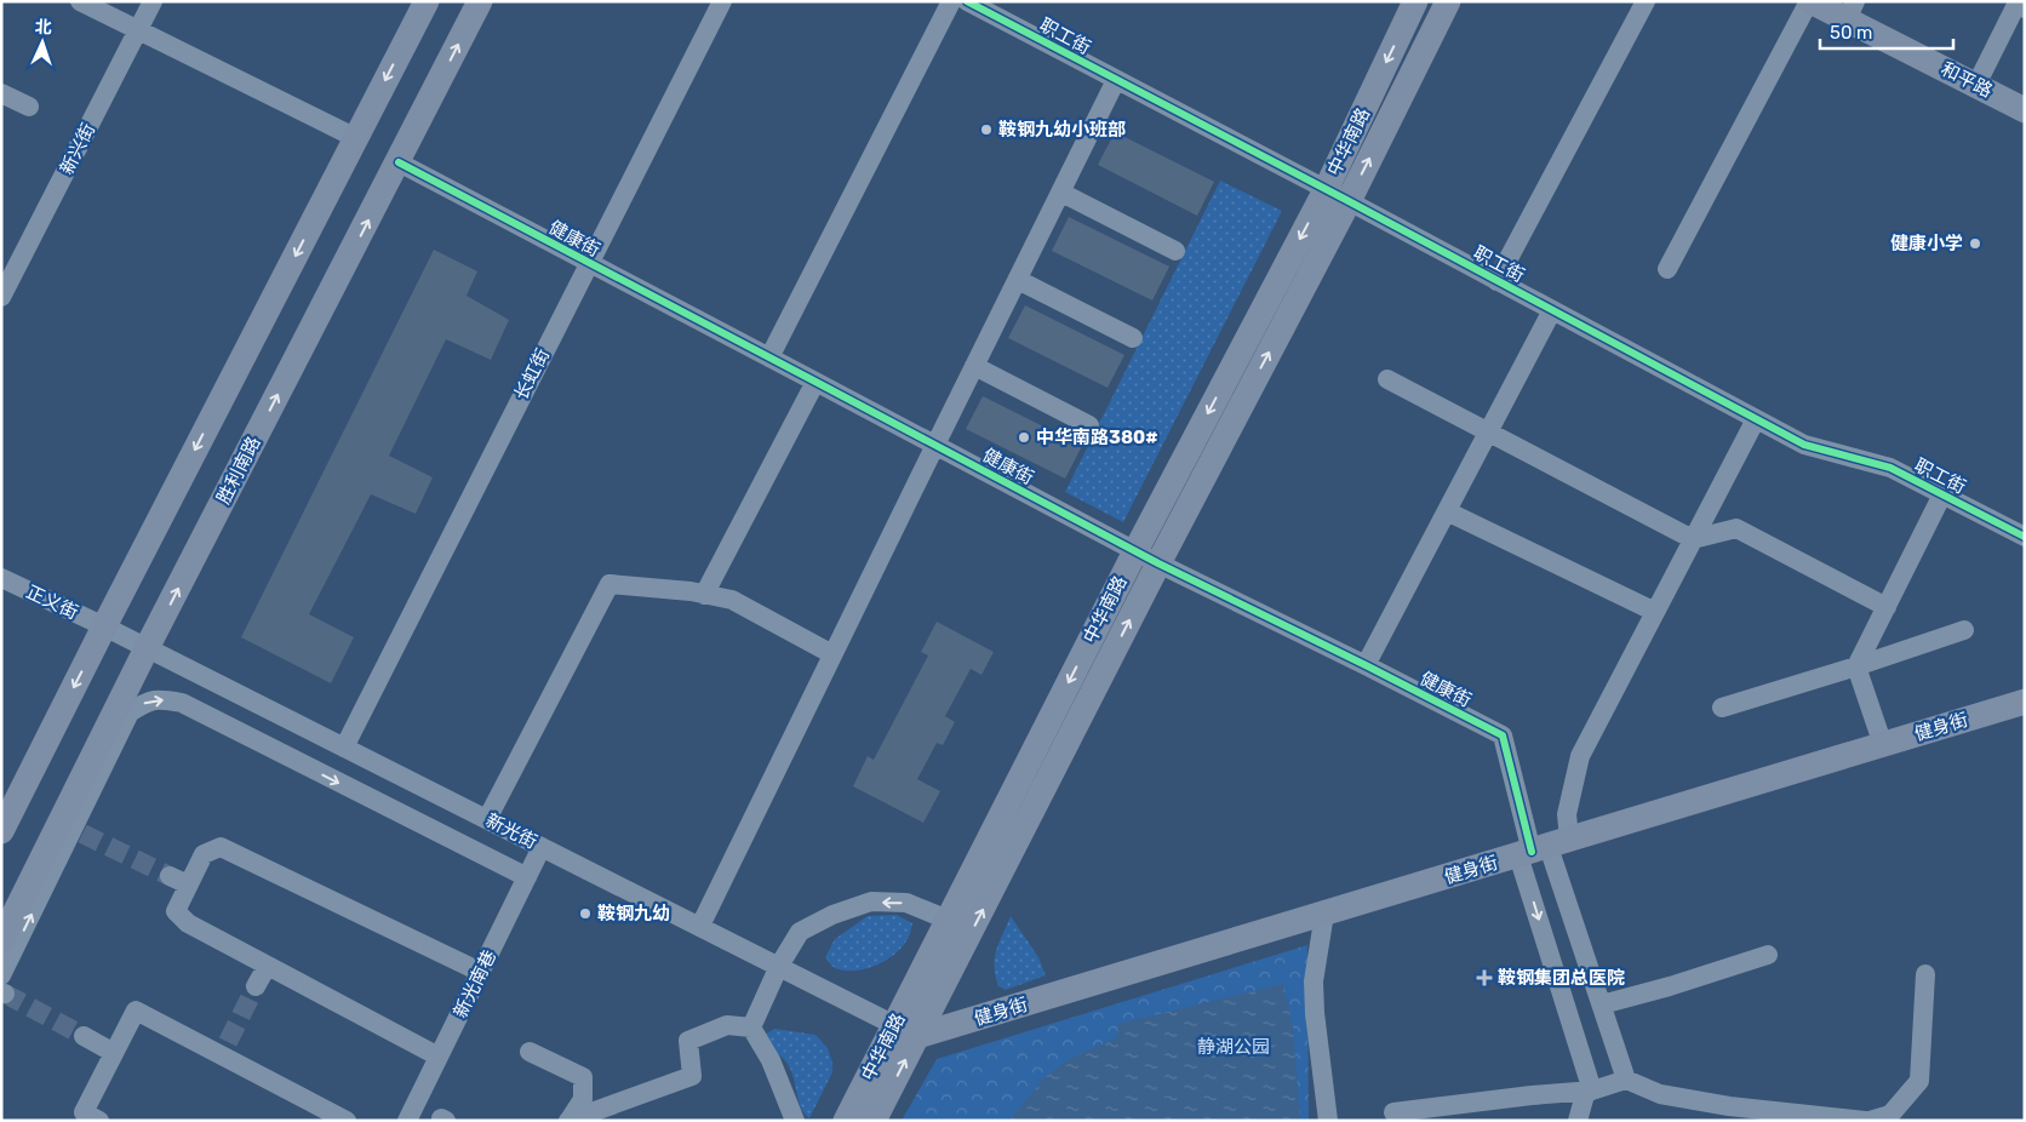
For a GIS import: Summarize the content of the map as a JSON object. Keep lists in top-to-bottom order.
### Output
{
  "streets": {
    "main road": [
      "和平路",
      "中华南路",
      "胜利南路",
      "健身街"
    ],
    "street": [
      "职工街",
      "新兴街",
      "健康街",
      "长虹街",
      "正义街",
      "新光街",
      "新光南巷"
    ]
  },
  "crossings": [
    ["职工街", "中华南路"],
    ["中华南路", "健康街"],
    ["中华南路", "健身街"],
    ["中华南路", "新光街"],
    ["健康街", "长虹街"],
    ["健康街", "胜利南路"],
    ["健康街", "健身街"],
    ["长虹街", "新光街"],
    ["胜利南路", "新光街"],
    ["正义街", "新光街"],
    ["健身街", "新光街"],
    ["新光街", "新光南巷"]
  ],
  "parks": ["静湖公园"],
  "places": {
    "other": [
      "鞍钢九幼小班部",
      "健康小学",
      "中华南路380#",
      "鞍钢九幼"
    ],
    "health": ["鞍钢集团总医院"]
  },
  "scale_bar": "50 m",
  "north": "top"
}
